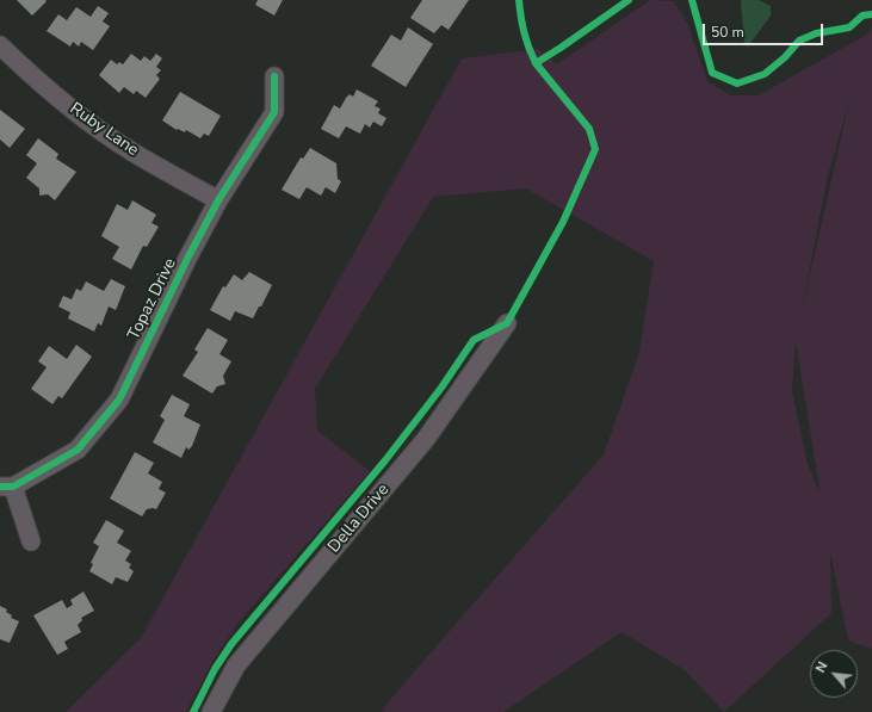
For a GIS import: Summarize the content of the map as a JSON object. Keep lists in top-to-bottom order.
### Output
{
  "streets": {
    "street": ["Ruby Lane", "Topaz Drive", "Della Drive"]
  },
  "crossings": [
    ["Ruby Lane", "Topaz Drive"]
  ],
  "scale_bar": "50 m",
  "north": "top left"
}
